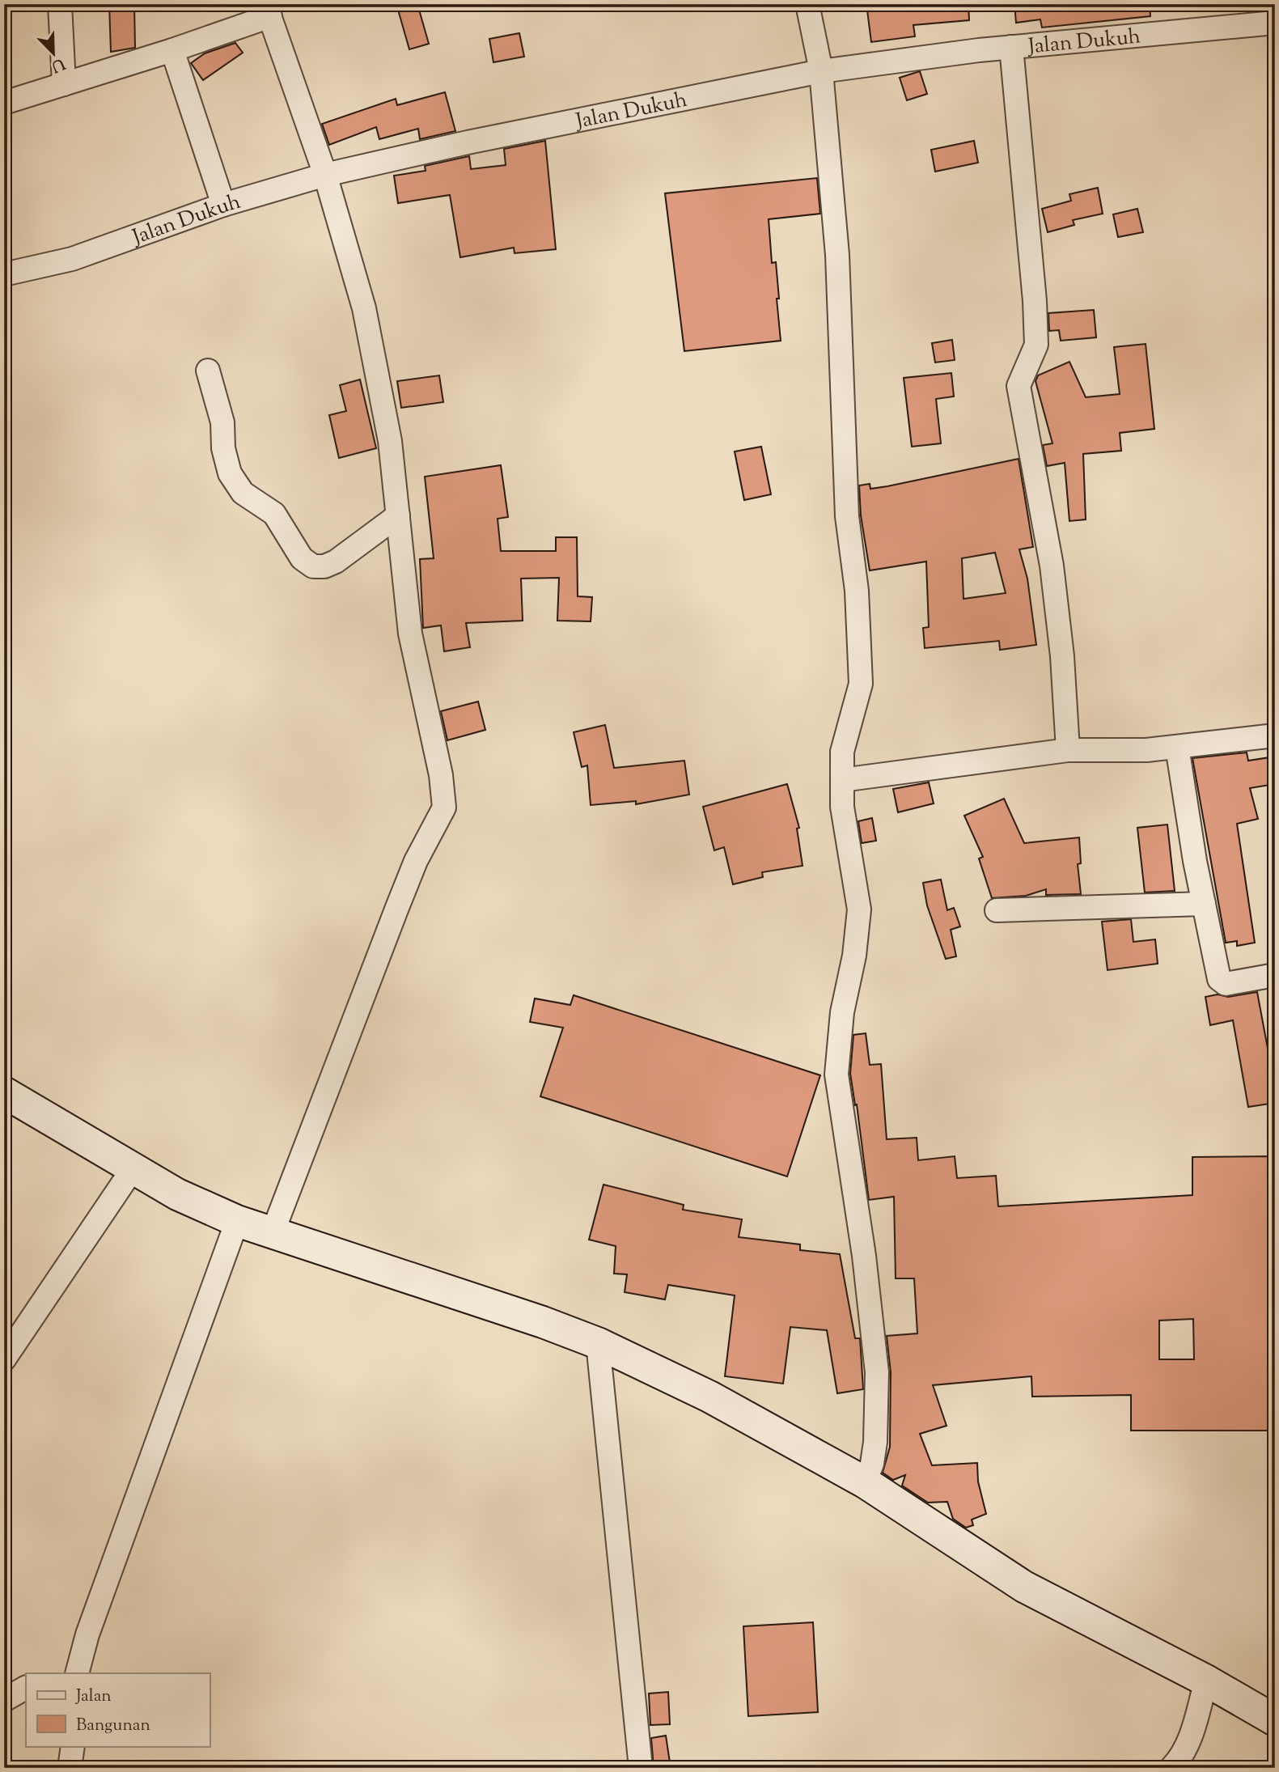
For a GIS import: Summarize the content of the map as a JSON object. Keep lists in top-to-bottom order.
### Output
{
  "streets": {
    "street": ["Jalan Dukuh"]
  },
  "legend": ["Jalan", "Bangunan"],
  "north": "bottom right"
}
